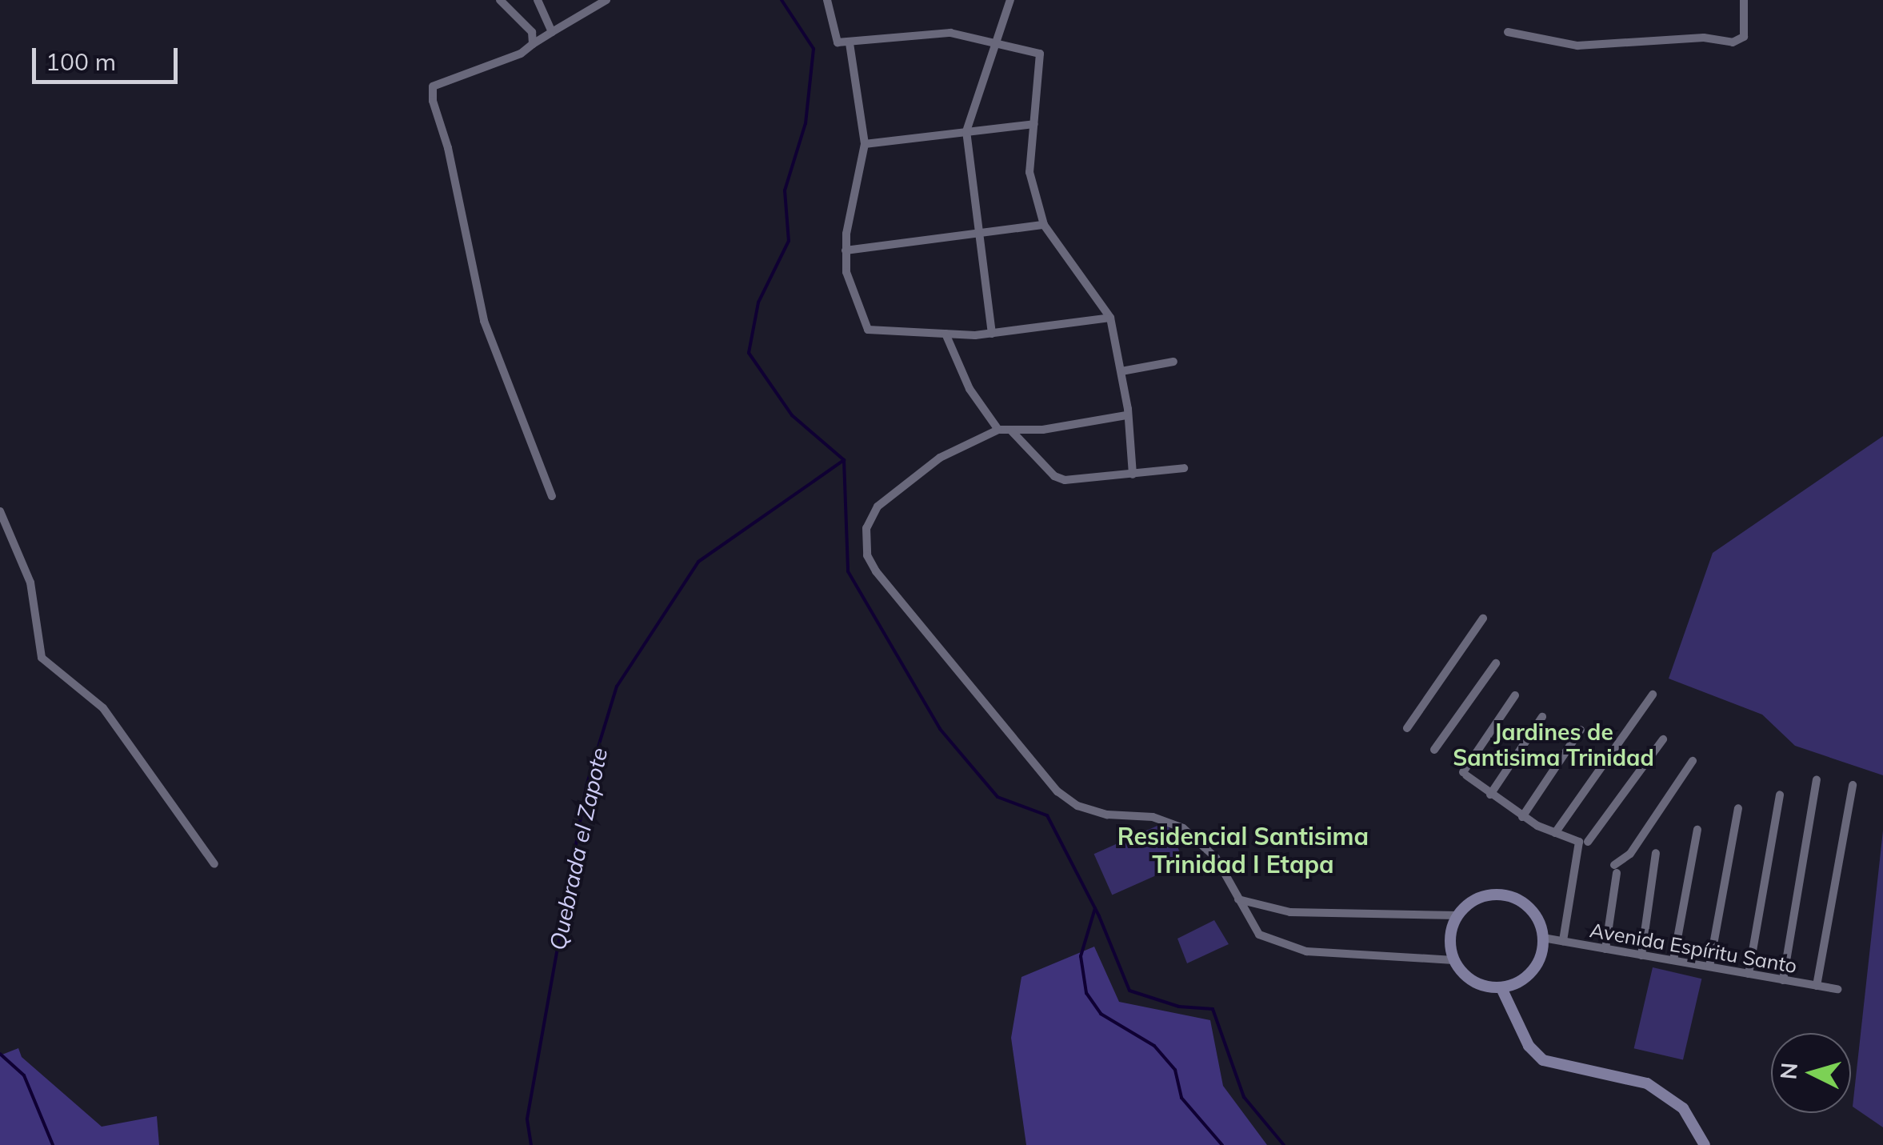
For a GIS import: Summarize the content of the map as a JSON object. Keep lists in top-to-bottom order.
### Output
{
  "streets": {
    "street": ["Avenida Espíritu Santo"]
  },
  "districts": ["Jardines de Santisima Trinidad", "Residencial Santisima Trinidad I Etapa"],
  "water": ["Quebrada el Zapote"],
  "scale_bar": "100 m",
  "north": "left"
}
